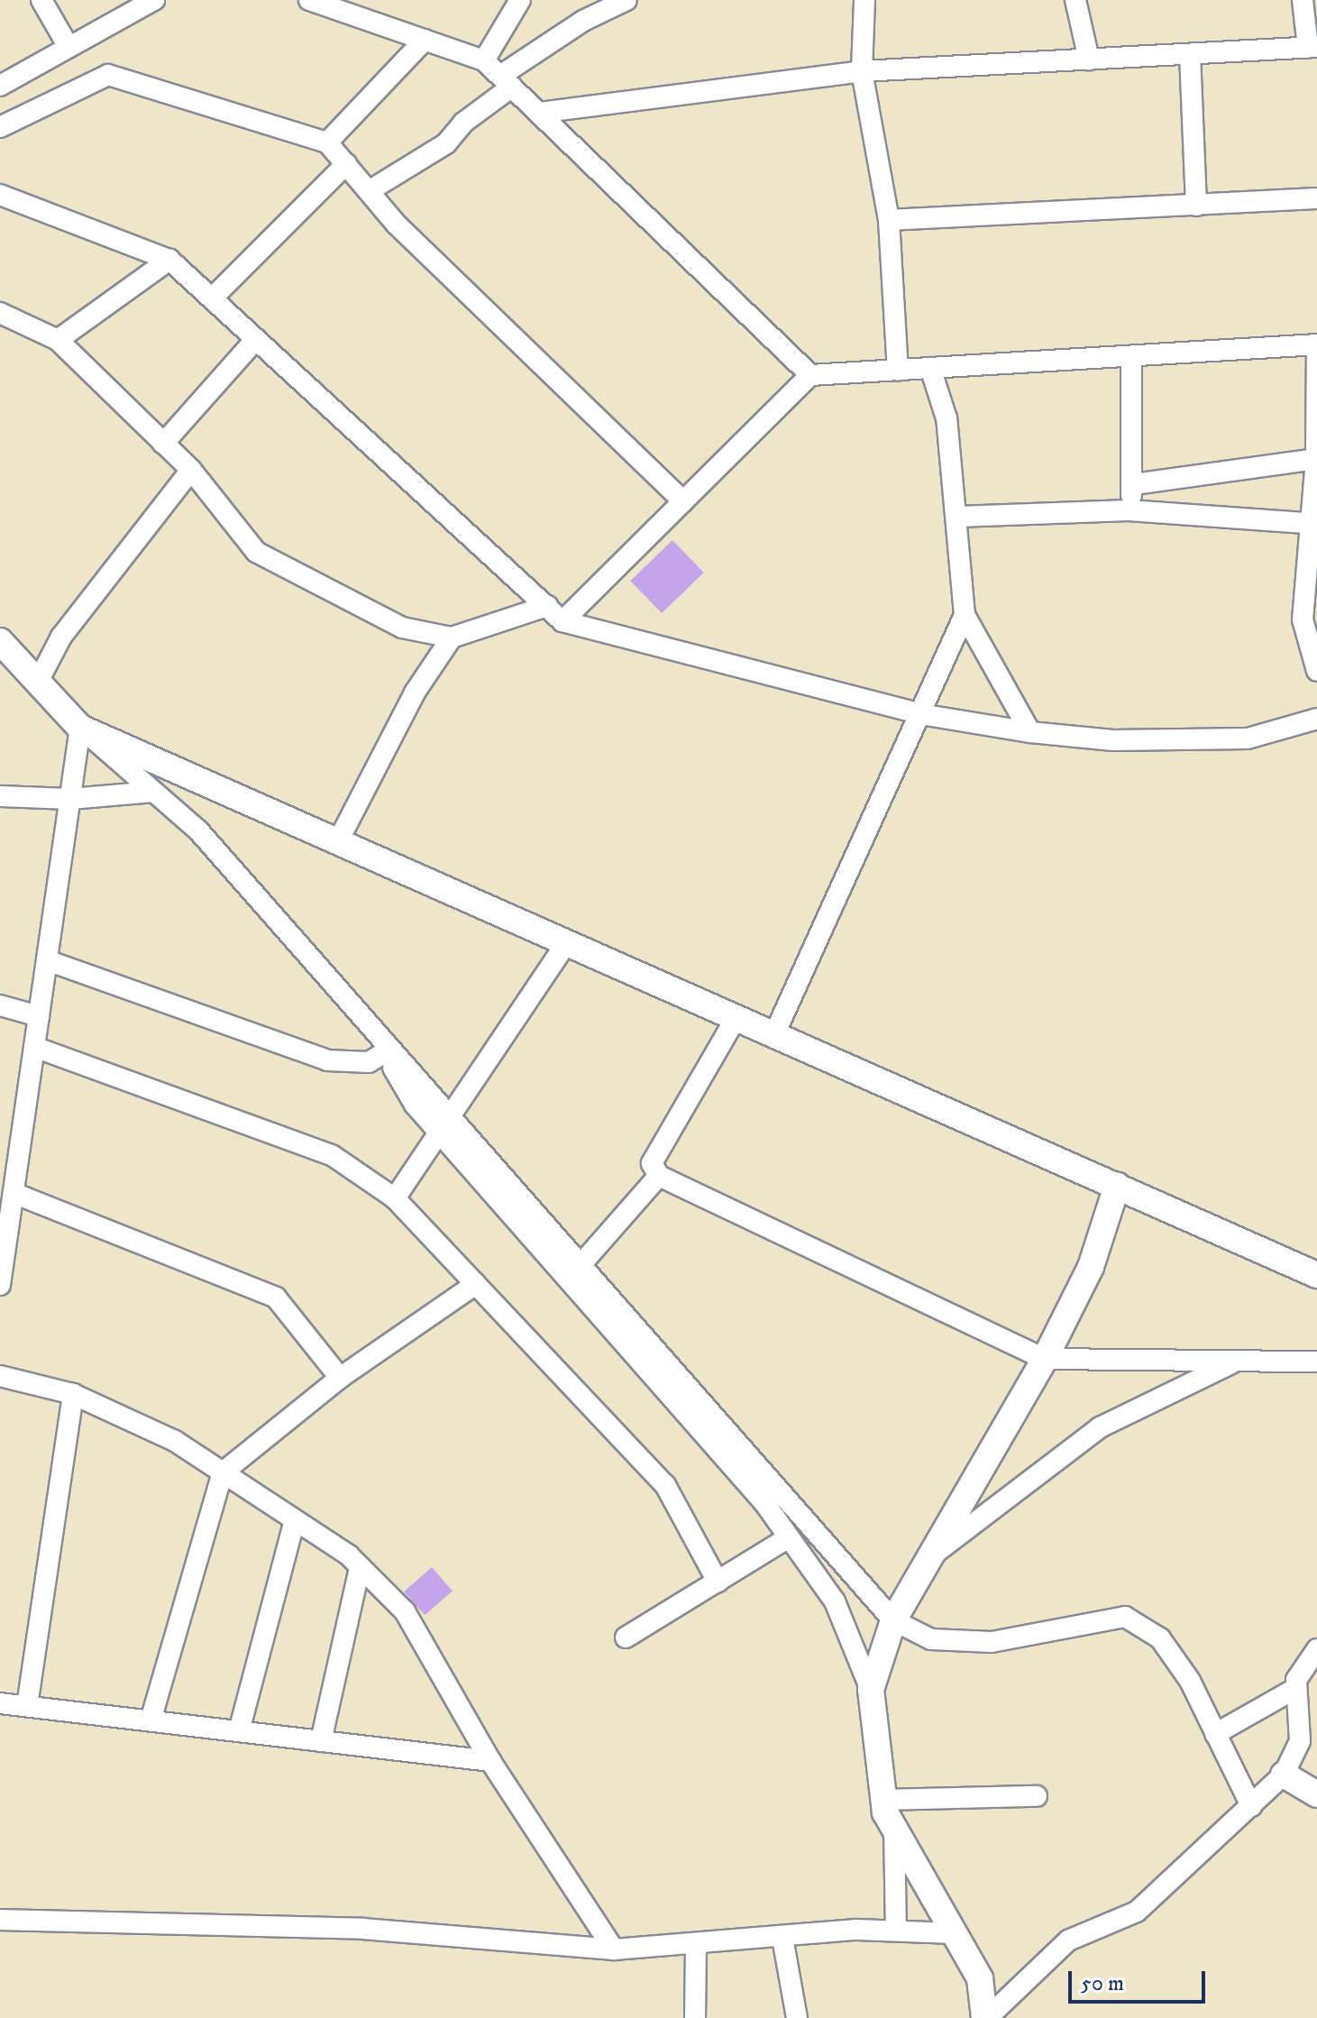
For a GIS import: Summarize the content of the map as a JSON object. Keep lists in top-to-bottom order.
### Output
{
  "scale_bar": "50 m"
}
